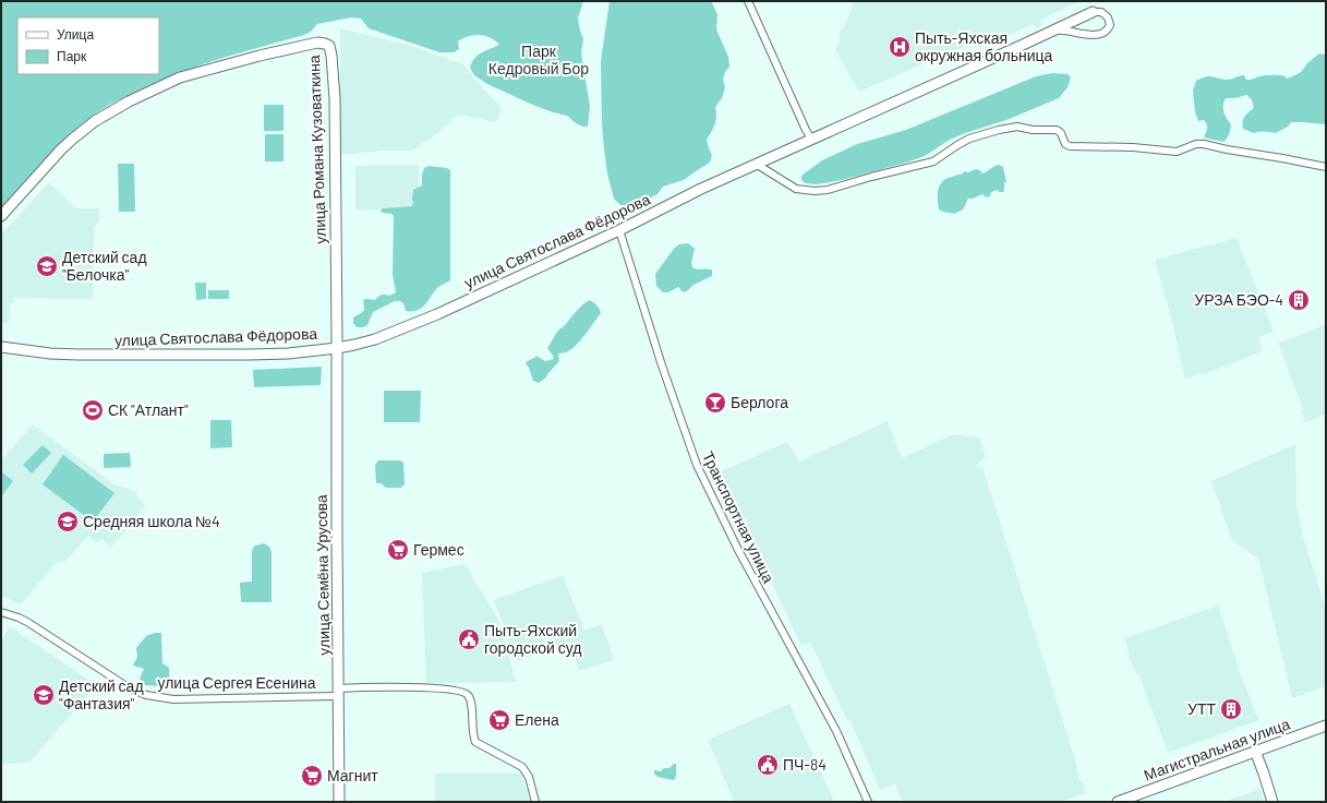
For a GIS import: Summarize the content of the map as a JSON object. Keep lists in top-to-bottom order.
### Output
{
  "streets": {
    "street": [
      "улица Романа Кузоваткина",
      "улица Святослава Фёдорова",
      "Транспортная улица",
      "улица Семёна Урусова",
      "улица Сергея Есенина",
      "Магистральная улица"
    ]
  },
  "crossings": [
    ["улица Романа Кузоваткина", "улица Святослава Фёдорова"],
    ["улица Романа Кузоваткина", "улица Семёна Урусова"],
    ["улица Святослава Фёдорова", "Транспортная улица"],
    ["улица Святослава Фёдорова", "улица Семёна Урусова"],
    ["улица Семёна Урусова", "улица Сергея Есенина"]
  ],
  "parks": ["Парк Кедровый Бор"],
  "places": {
    "hospital": ["Пыть-Яхская окружная больница"],
    "school or university": ["Детский сад \"Белочка\"", "Средняя школа №4", "Детский сад \"Фантазия\""],
    "building": ["УРЗА БЭО-4", "УТТ"],
    "bar": ["Берлога"],
    "sports": ["СК \"Атлант\""],
    "supermarket": ["Гермес", "Елена", "Магнит"],
    "public building": ["Пыть-Яхский городской суд", "ПЧ-84"]
  },
  "legend": ["Улица", "Парк"]
}
